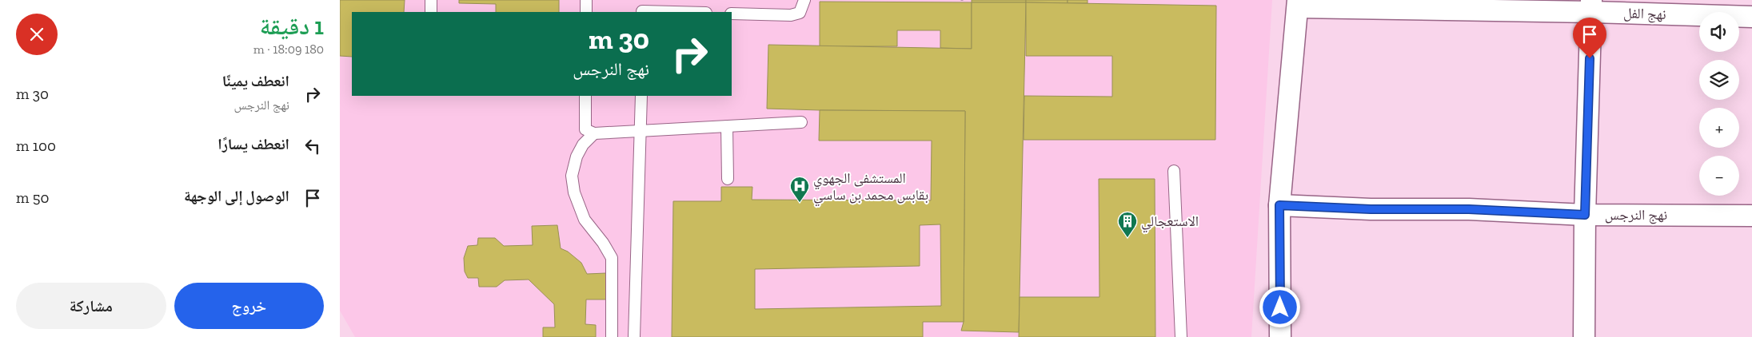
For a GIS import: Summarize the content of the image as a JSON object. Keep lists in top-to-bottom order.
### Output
{
  "streets": {
    "street": ["نهج الفل", "نهج النرجس"]
  },
  "places": {
    "hospital": ["المستشفى الجهوي بقابس محمد بن ساسي"],
    "building": ["الاستعجالي"]
  },
  "page": {
    "heading": ["1 دقيقة", "180 m · 18:09"],
    "map_buttons": ["+", "−"],
    "turn": ["30 m", "نهج النرجس"],
    "list": [
      {
        "name": "انعطف يمينًا",
        "note": "نهج النرجس",
        "value": "30 m"
      },
      {
        "name": "انعطف يسارًا",
        "value": "100 m"
      },
      {
        "name": "الوصول إلى الوجهة",
        "value": "50 m"
      }
    ],
    "buttons": ["خروج", "مشاركة"]
  }
}
